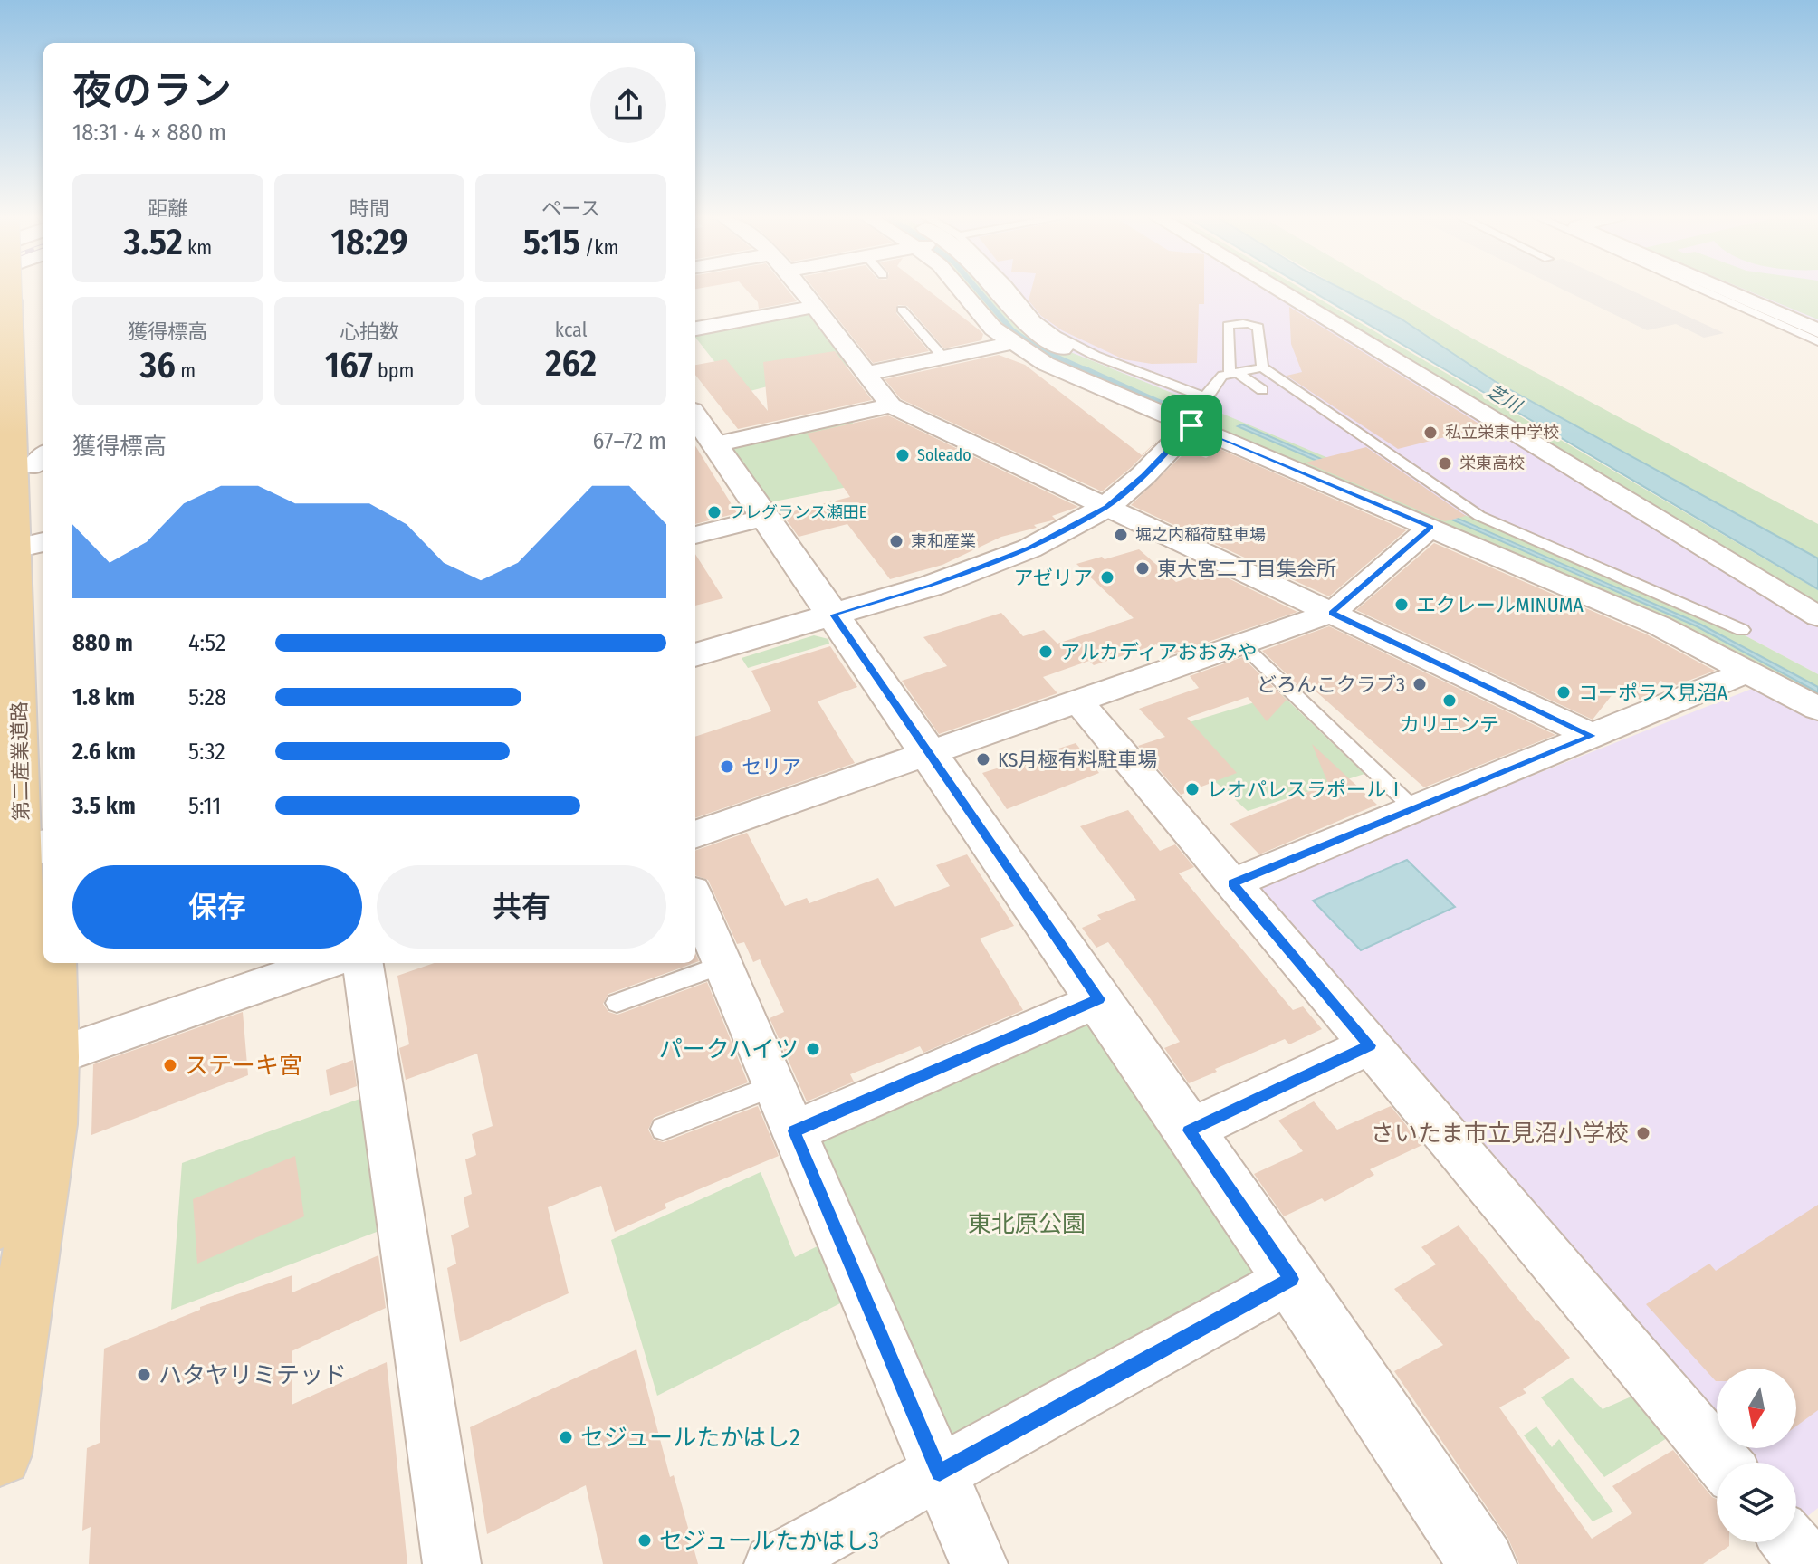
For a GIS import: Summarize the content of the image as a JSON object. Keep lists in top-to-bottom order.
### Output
{
  "streets": {
    "main road": ["第二産業道路"]
  },
  "water": ["芝川"],
  "parks": ["東北原公園"],
  "places": [
    "私立栄東中学校",
    "Soleado",
    "栄東高校",
    "フレグランス瀬田E",
    "堀之内稲荷駐車場",
    "東和産業",
    "東大宮二丁目集会所",
    "アゼリア",
    "エクレールMINUMA",
    "アルカディアおおみや",
    "どろんこクラブ3",
    "コーポラス見沼A",
    "カリエンテ",
    "KS月極有料駐車場",
    "セリア",
    "レオパレスラポールⅠ",
    "パークハイツ",
    "ステーキ宮",
    "さいたま市立見沼小学校",
    "ハタヤリミテッド",
    "セジュールたかはし2",
    "セジュールたかはし3"
  ],
  "north": "bottom",
  "page": {
    "heading": ["夜のラン", "18:31 · 4 × 880 m"],
    "stats": [
      ["距離", "3.52 km"],
      ["時間", "18:29"],
      ["ペース", "5:15 /km"],
      ["獲得標高", "36 m"],
      ["心拍数", "167 bpm"],
      ["kcal", "262"]
    ],
    "chart": ["獲得標高", "67–72 m"],
    "list": [
      {
        "name": "880 m",
        "note": "4:52"
      },
      {
        "name": "1.8 km",
        "note": "5:28"
      },
      {
        "name": "2.6 km",
        "note": "5:32"
      },
      {
        "name": "3.5 km",
        "note": "5:11"
      }
    ],
    "buttons": ["保存", "共有"]
  }
}
